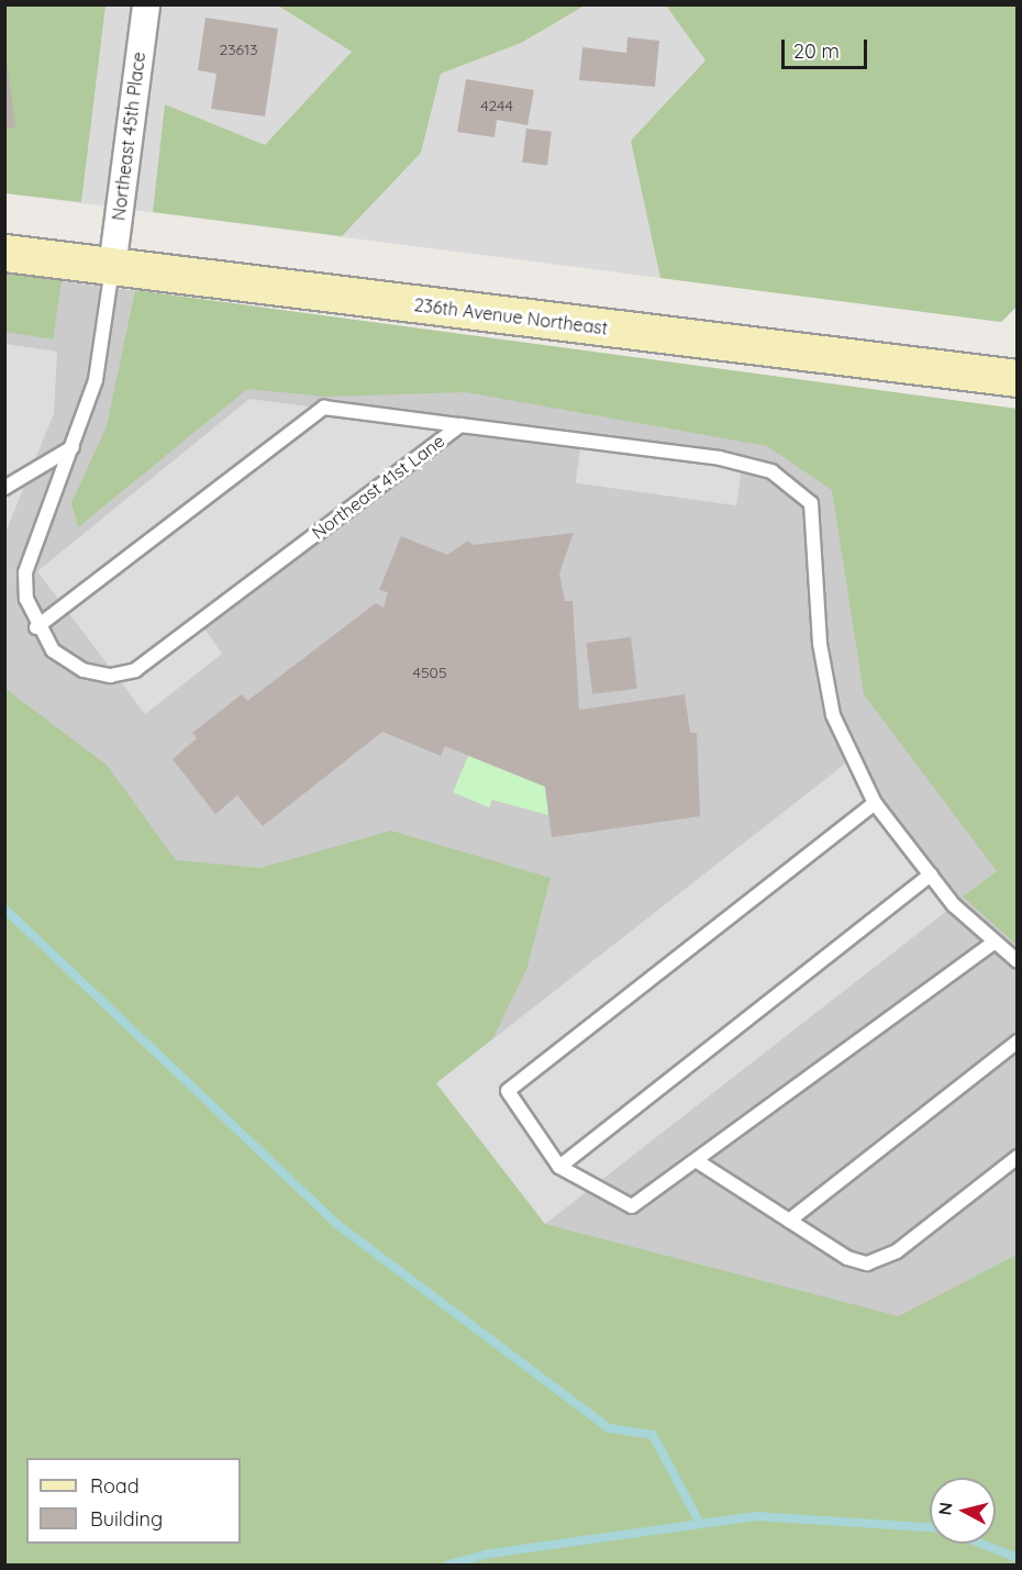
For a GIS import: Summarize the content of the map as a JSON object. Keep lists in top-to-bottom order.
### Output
{
  "streets": {
    "street": ["Northeast 45th Place", "236th Avenue Northeast"],
    "lane": ["Northeast 41st Lane"]
  },
  "crossings": [
    ["Northeast 45th Place", "236th Avenue Northeast"],
    ["Northeast 45th Place", "Northeast 41st Lane"],
    ["236th Avenue Northeast", "Northeast 41st Lane"]
  ],
  "house_numbers": ["23613", "4244", "4505"],
  "legend": ["Road", "Building"],
  "scale_bar": "20 m",
  "north": "left"
}
